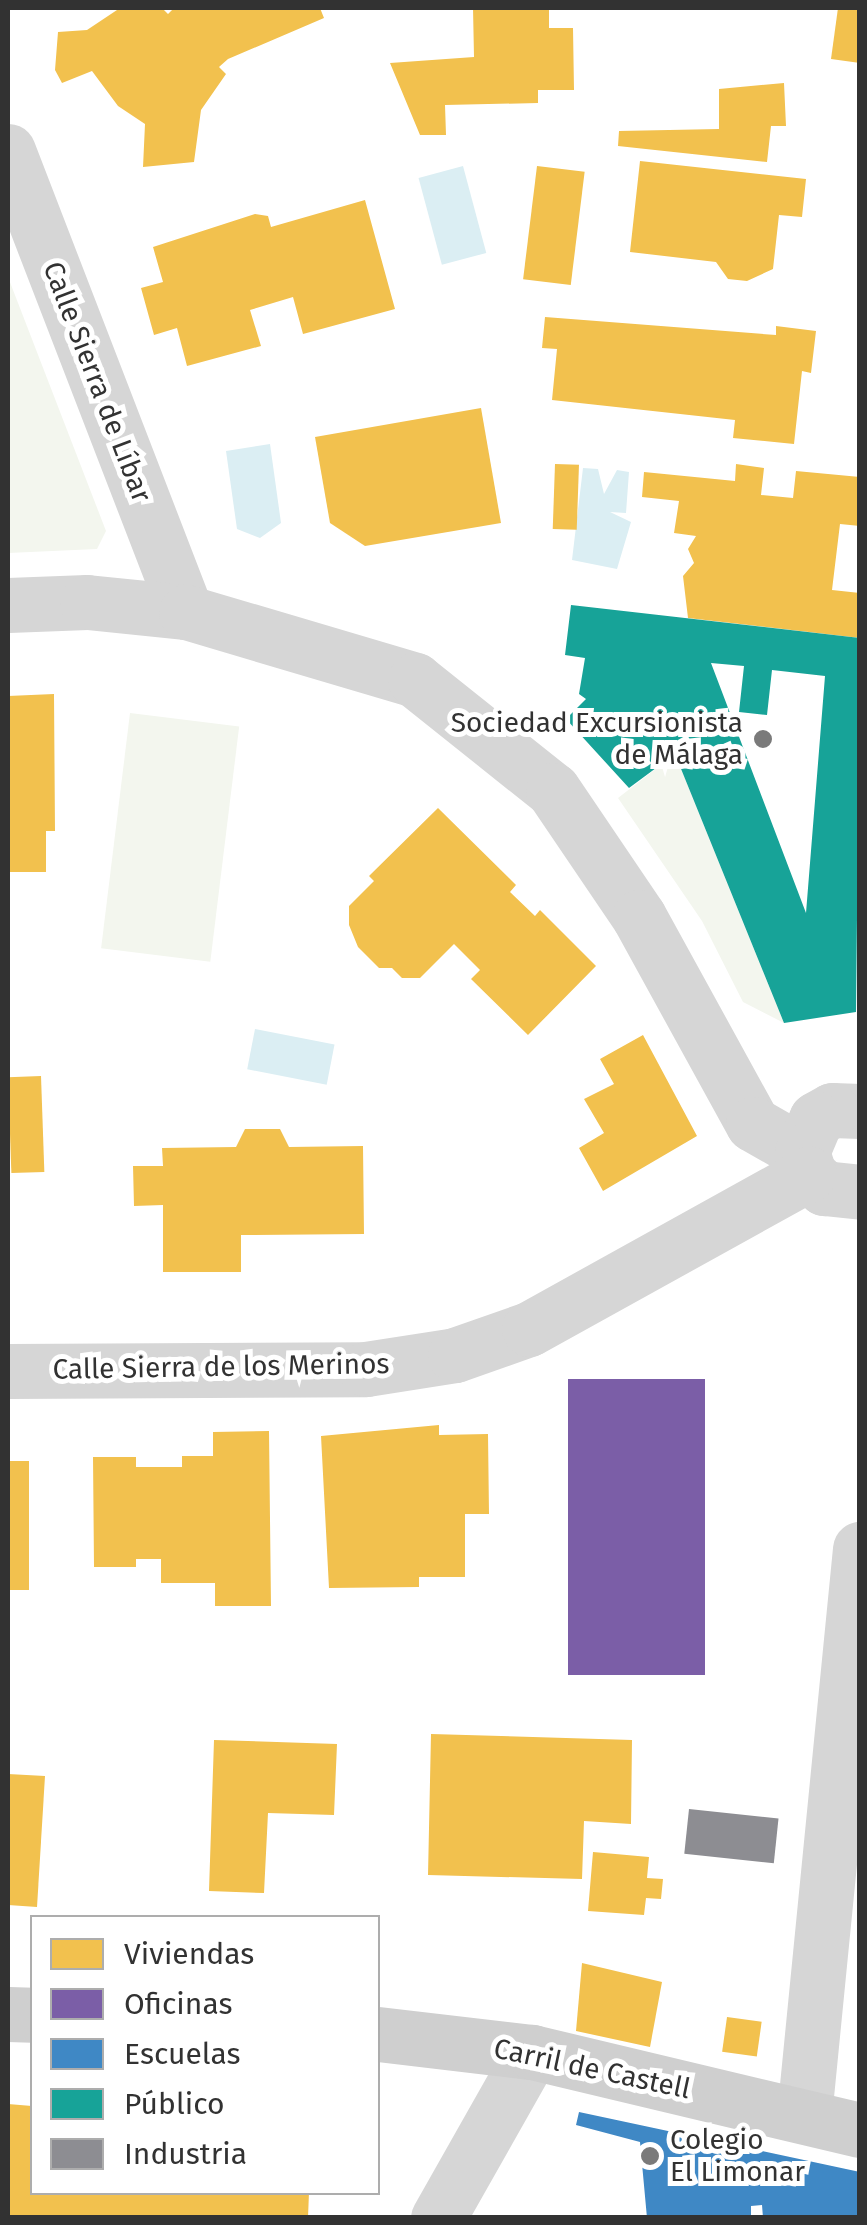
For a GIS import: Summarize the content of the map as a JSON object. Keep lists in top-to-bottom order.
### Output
{
  "streets": {
    "street": ["Calle Sierra de Líbar", "Calle Sierra de los Merinos", "Carril de Castell"]
  },
  "places": ["Sociedad Excursionista de Málaga", "Colegio El Limonar"],
  "legend": [
    "Viviendas",
    "Oficinas",
    "Escuelas",
    "Público",
    "Industria"
  ]
}
